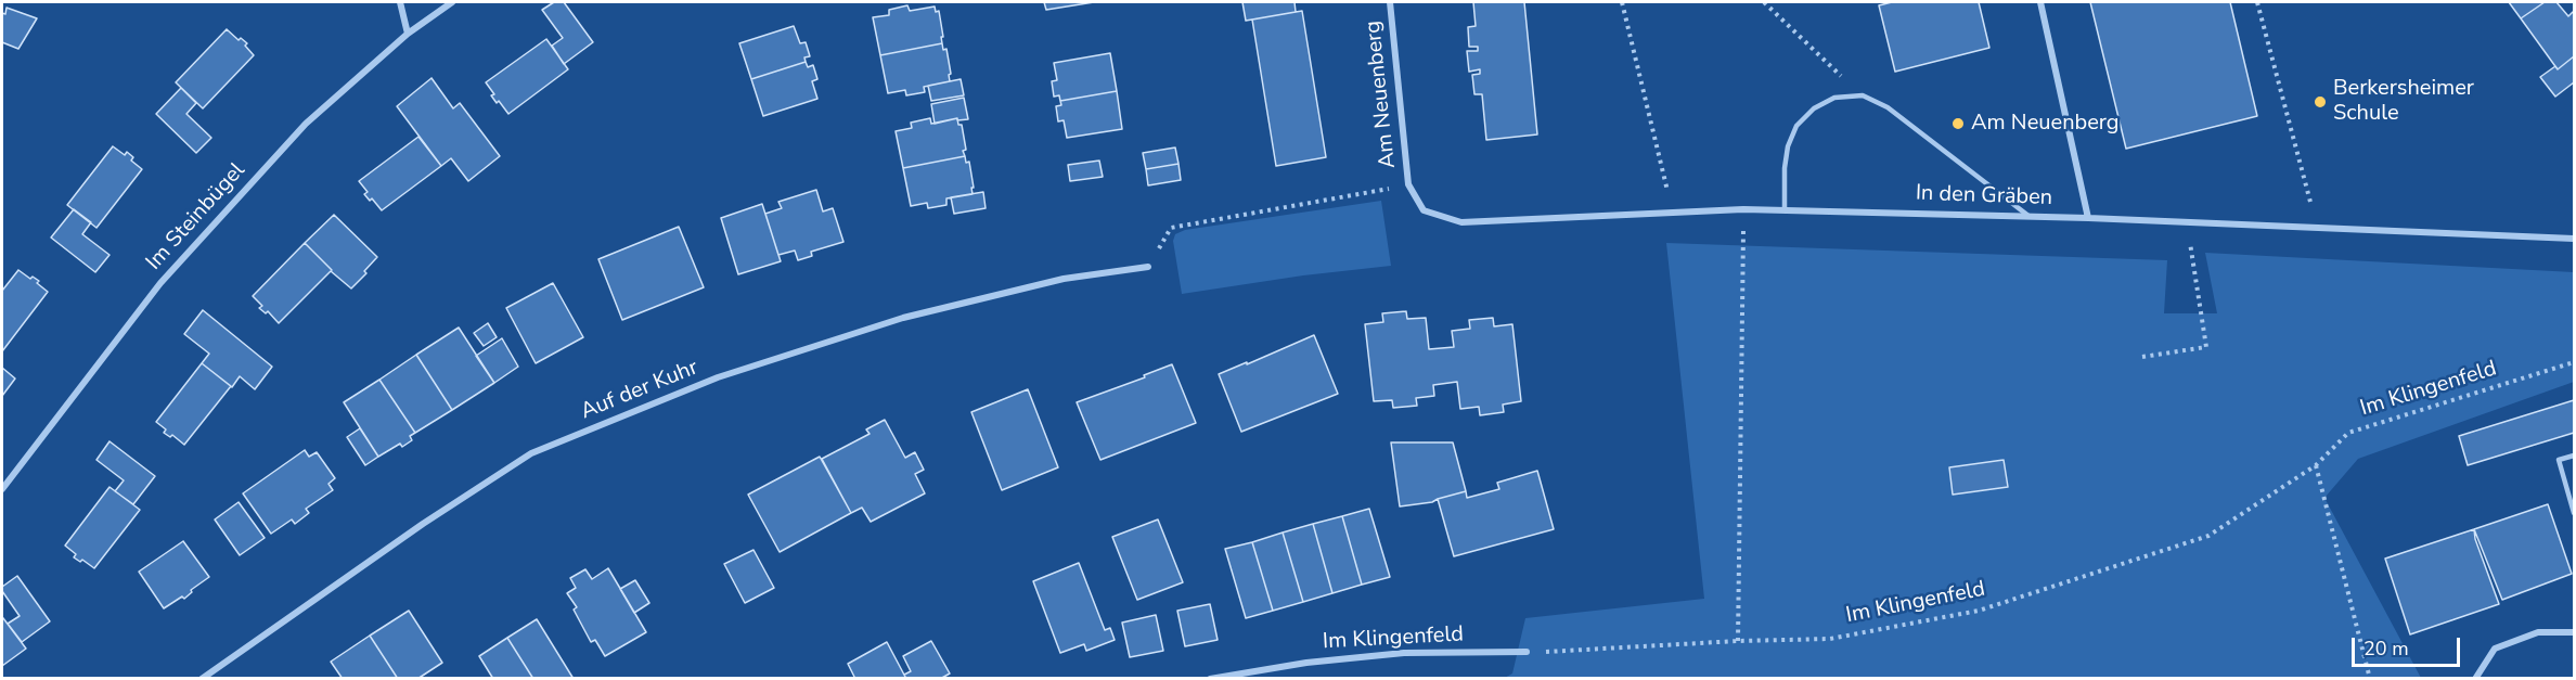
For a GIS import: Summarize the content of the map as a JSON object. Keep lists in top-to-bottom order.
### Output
{
  "streets": {
    "street": [
      "Am Neuenberg",
      "In den Gräben",
      "Im Steinbügel",
      "Im Klingenfeld",
      "Auf der Kuhr"
    ]
  },
  "crossings": [
    ["Am Neuenberg", "In den Gräben"]
  ],
  "places": ["Berkersheimer Schule", "Am Neuenberg"],
  "scale_bar": "20 m"
}
